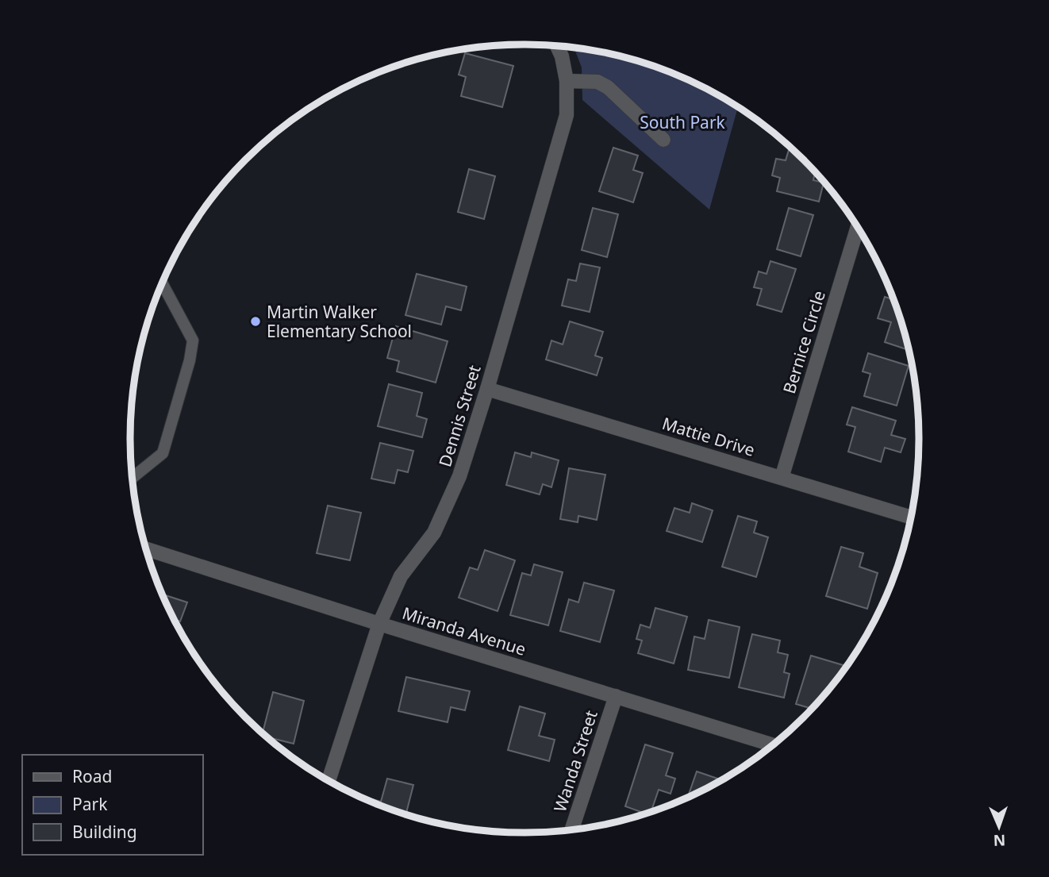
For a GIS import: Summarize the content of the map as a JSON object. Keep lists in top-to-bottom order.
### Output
{
  "streets": {
    "street": [
      "Bernice Circle",
      "Dennis Street",
      "Mattie Drive",
      "Miranda Avenue",
      "Wanda Street"
    ]
  },
  "crossings": [
    ["Bernice Circle", "Mattie Drive"],
    ["Dennis Street", "Mattie Drive"],
    ["Dennis Street", "Miranda Avenue"],
    ["Miranda Avenue", "Wanda Street"]
  ],
  "parks": ["South Park"],
  "places": ["Martin Walker Elementary School"],
  "legend": ["Road", "Park", "Building"],
  "north": "bottom"
}
